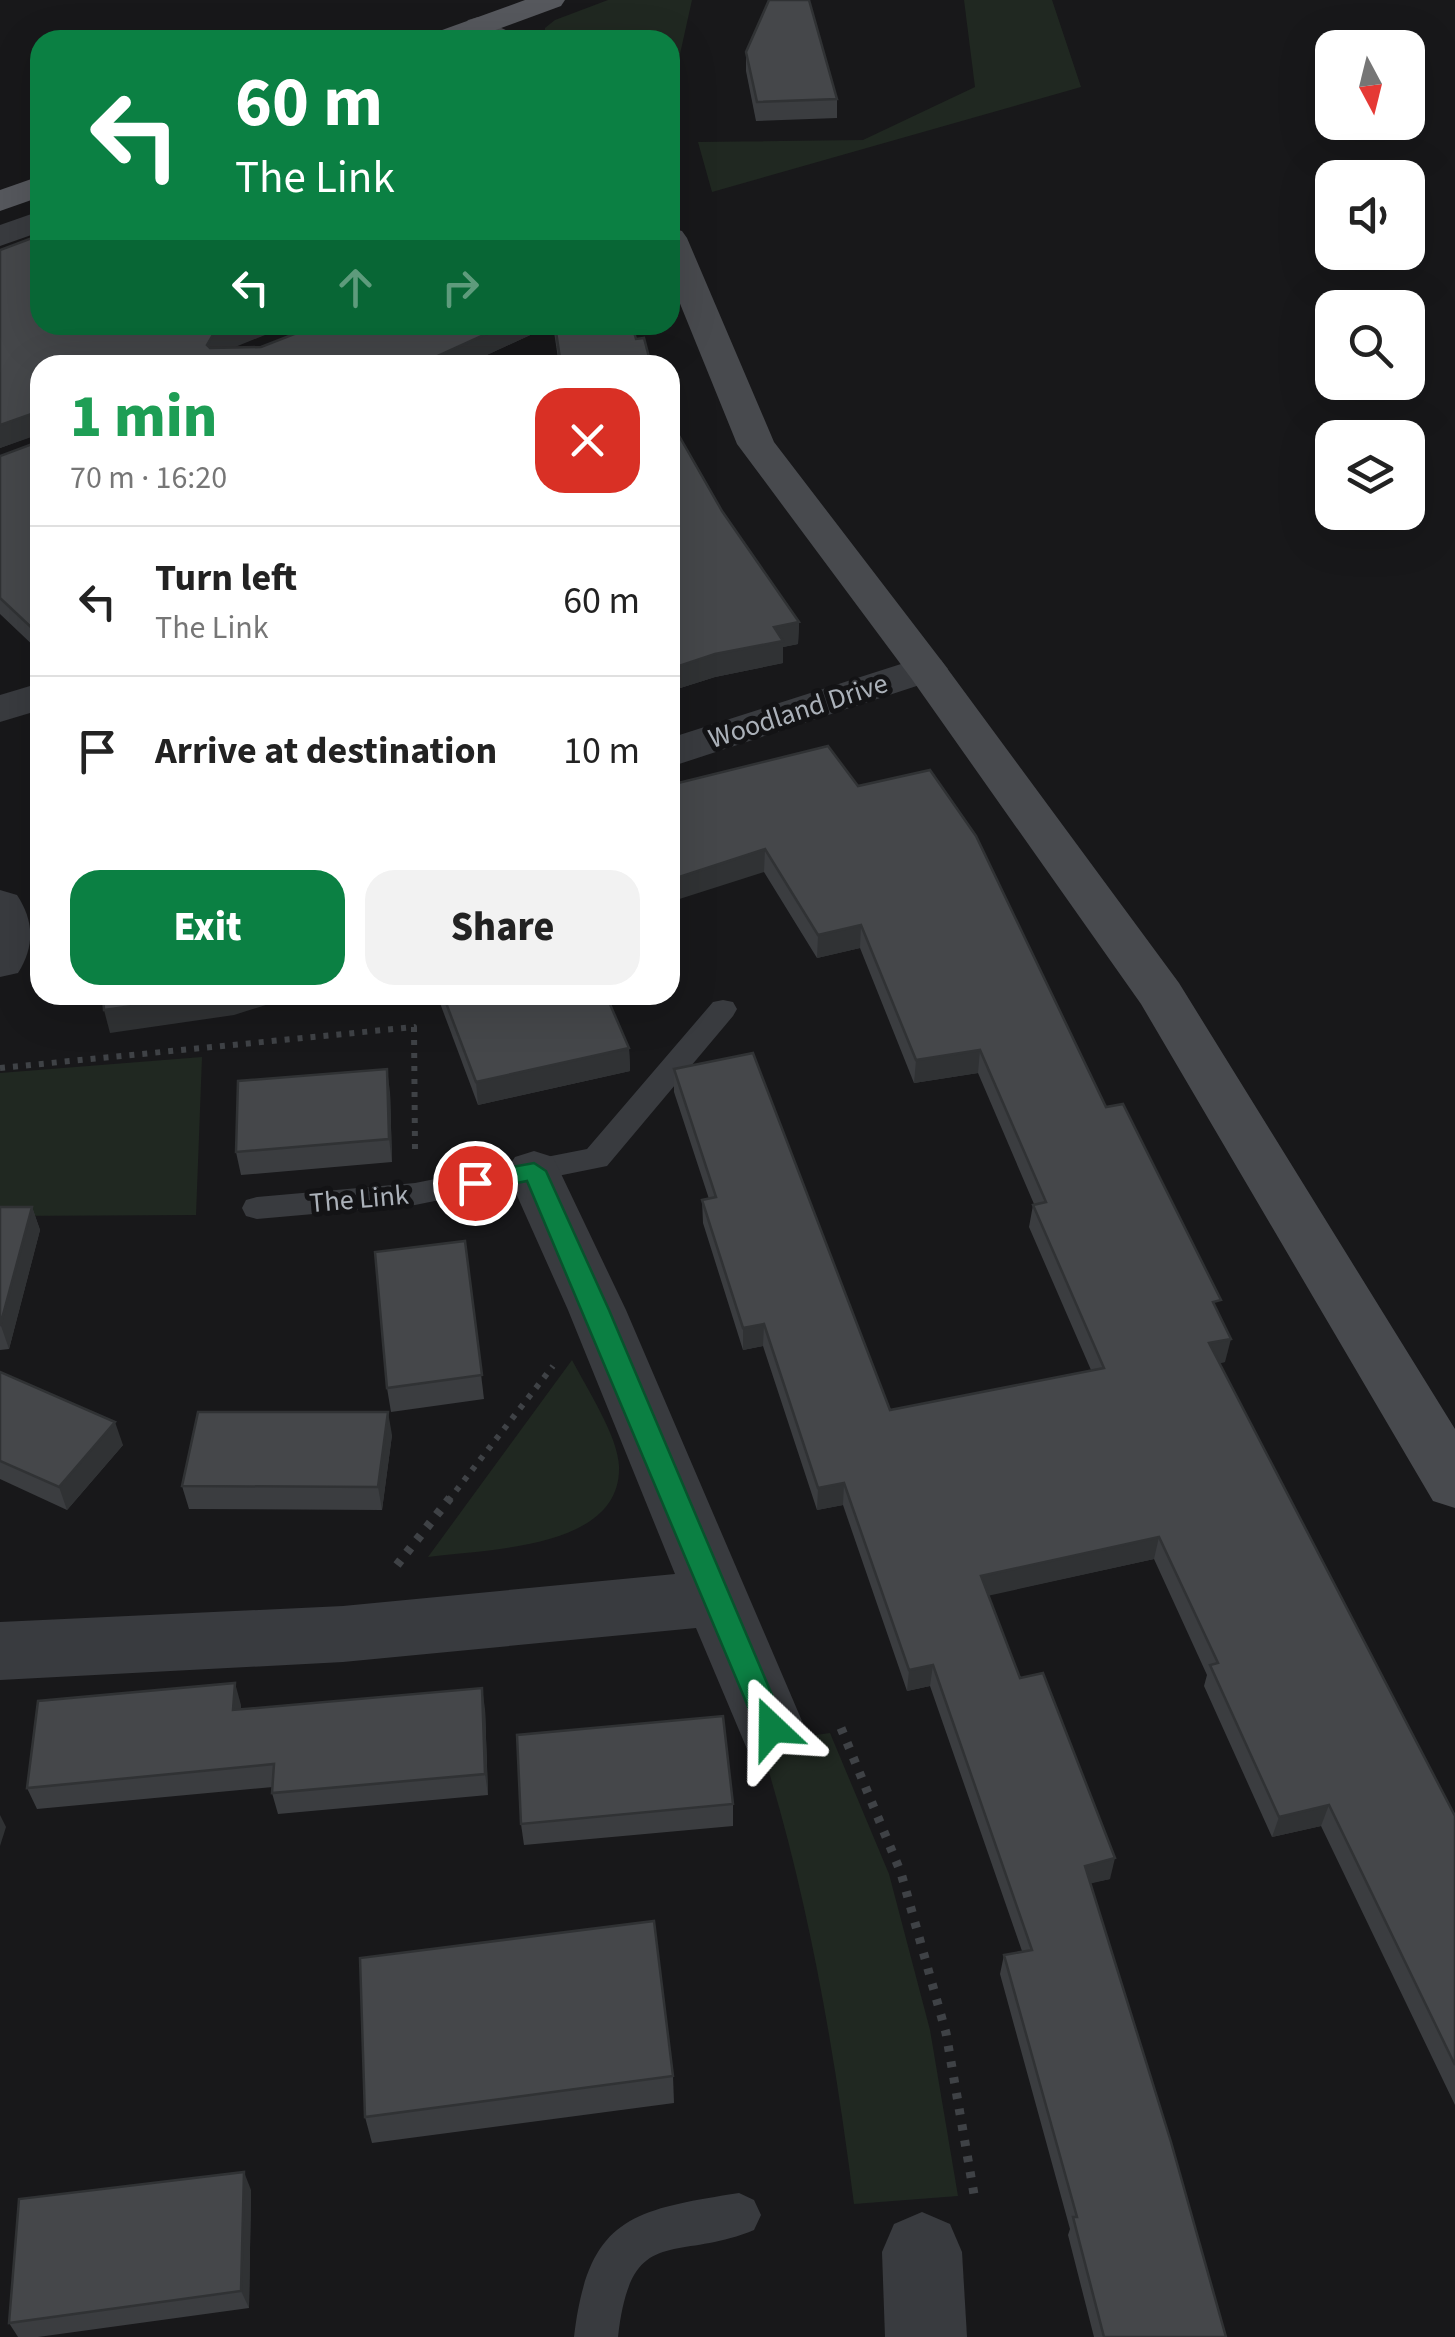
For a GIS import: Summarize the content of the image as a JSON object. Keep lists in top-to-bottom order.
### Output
{
  "streets": {
    "street": ["Woodland Drive"],
    "lane": ["The Link"]
  },
  "north": "bottom",
  "page": {
    "turn": ["60 m", "The Link"],
    "heading": ["1 min", "70 m · 16:20"],
    "list": [
      {
        "name": "Turn left",
        "note": "The Link",
        "value": "60 m"
      },
      {
        "name": "Arrive at destination",
        "value": "10 m"
      }
    ],
    "buttons": ["Exit", "Share"]
  }
}
